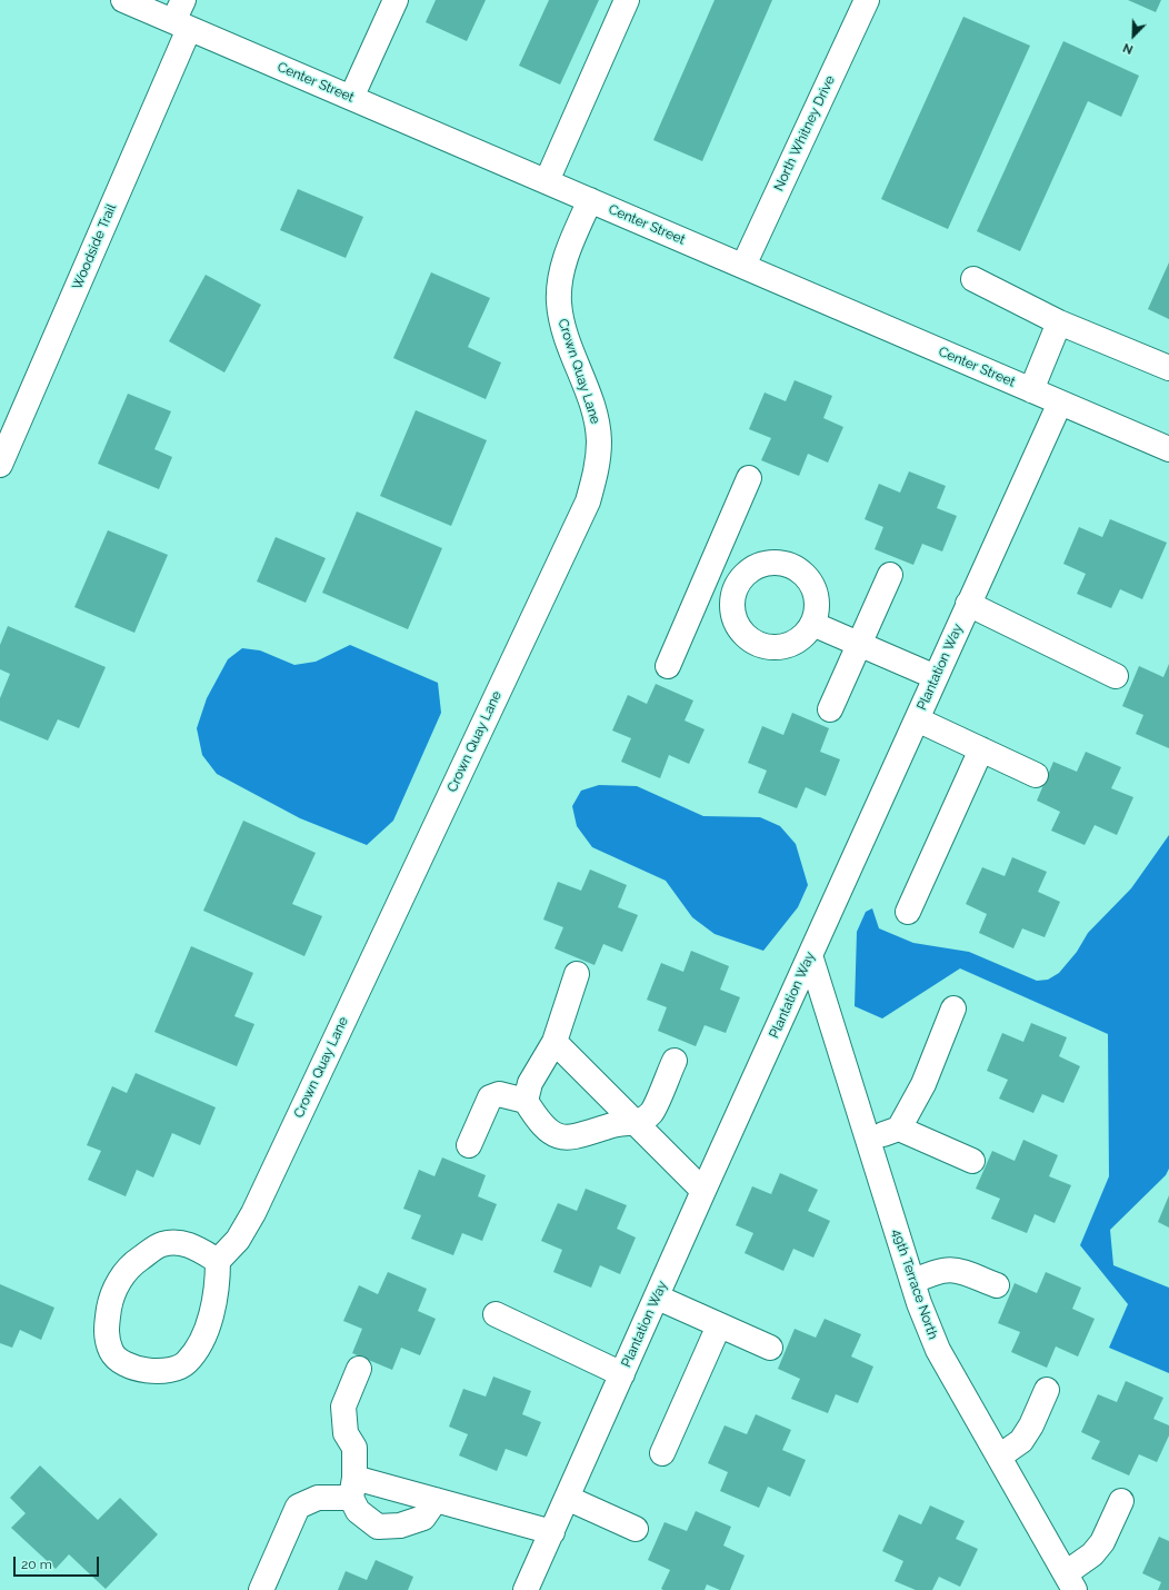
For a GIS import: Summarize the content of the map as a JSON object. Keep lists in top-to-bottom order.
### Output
{
  "streets": {
    "street": [
      "Center Street",
      "North Whitney Drive",
      "Woodside Trail",
      "Crown Quay Lane",
      "Plantation Way",
      "49th Terrace North"
    ]
  },
  "crossings": [
    ["Center Street", "North Whitney Drive"],
    ["Center Street", "Woodside Trail"],
    ["Center Street", "Crown Quay Lane"],
    ["Center Street", "Plantation Way"],
    ["Plantation Way", "49th Terrace North"]
  ],
  "scale_bar": "20 m",
  "north": "bottom left"
}
